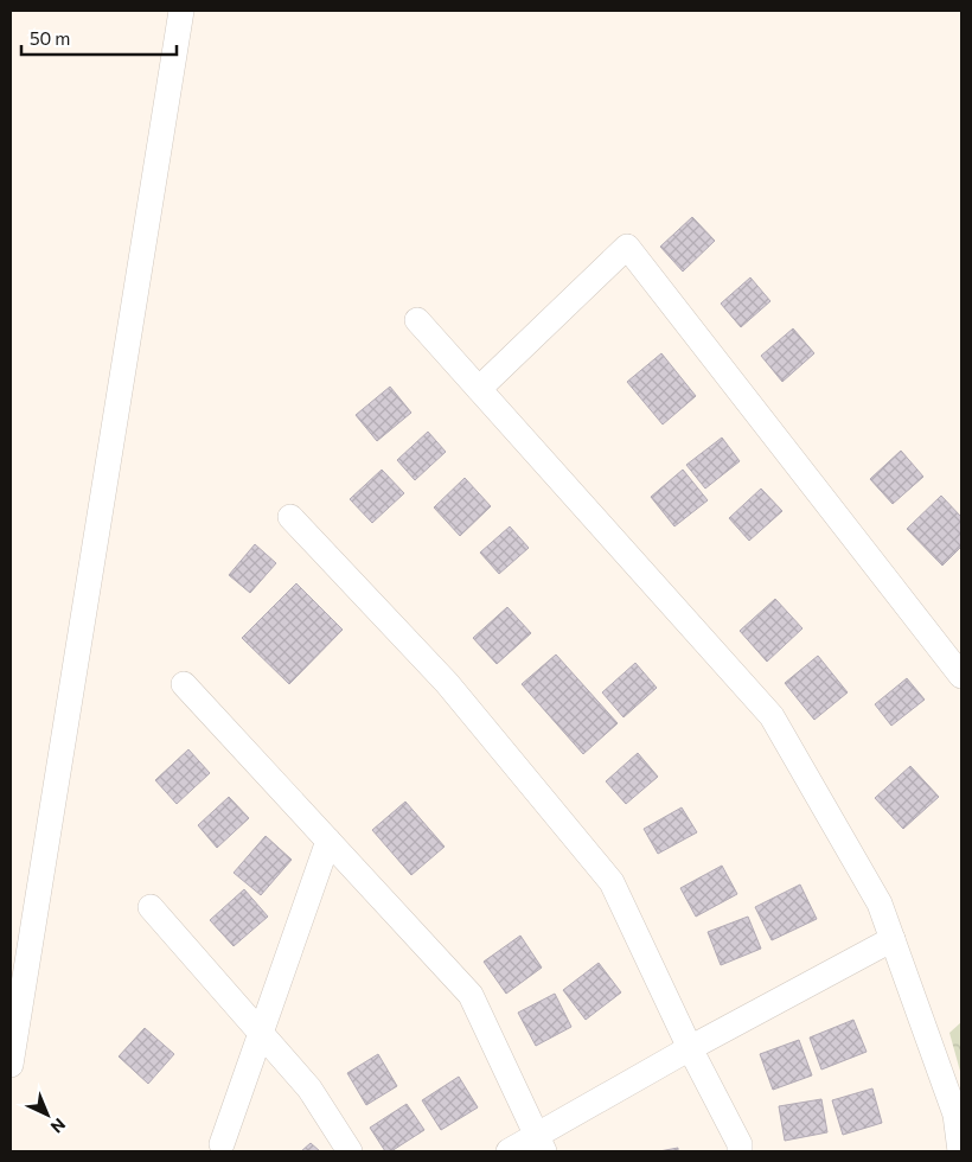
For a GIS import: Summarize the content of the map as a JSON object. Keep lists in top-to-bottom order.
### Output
{
  "scale_bar": "50 m",
  "north": "bottom right"
}
